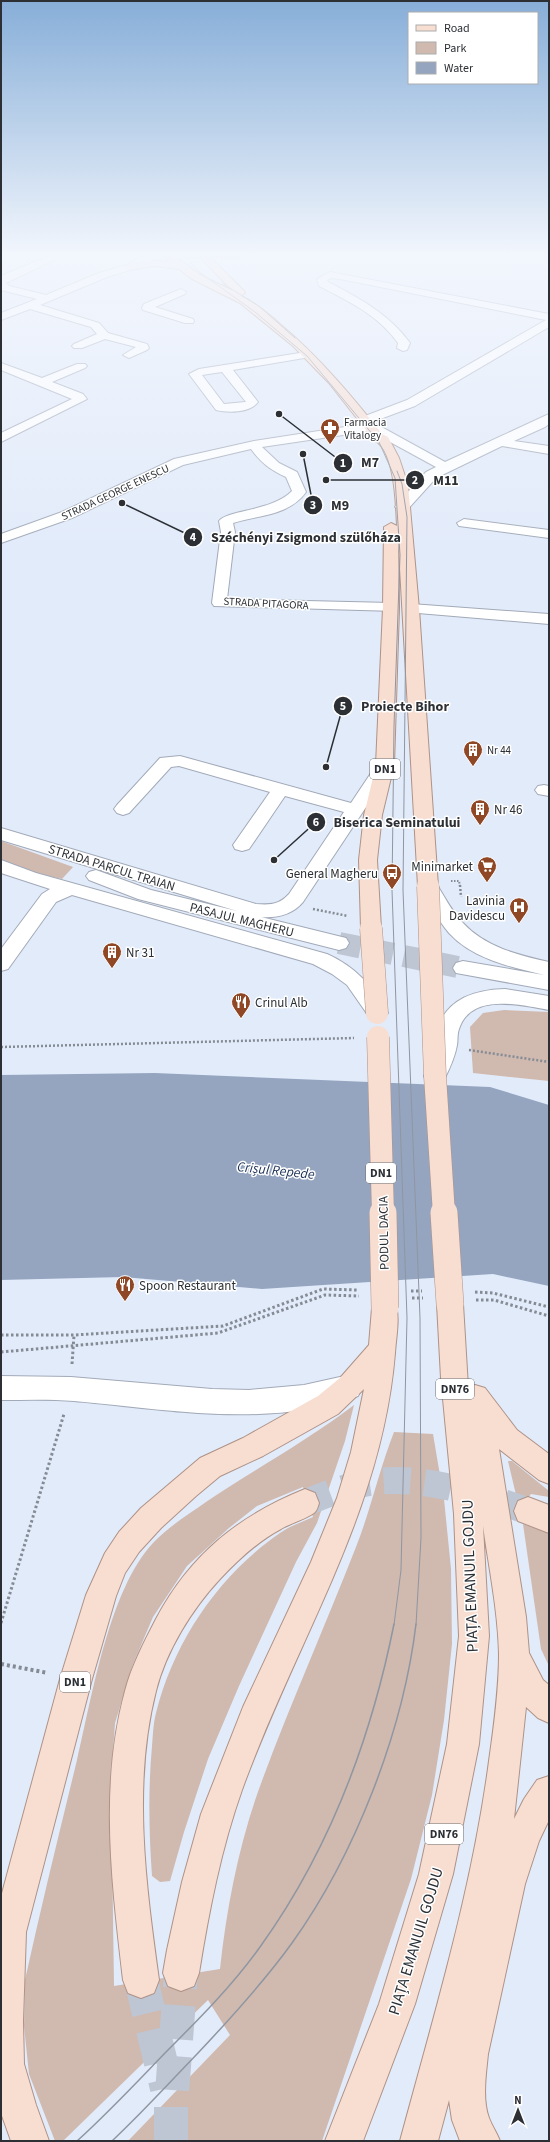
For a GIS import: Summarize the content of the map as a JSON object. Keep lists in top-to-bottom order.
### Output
{
  "streets": {
    "main road": [
      "DN1",
      "PODUL DACIA",
      "DN76",
      "PIAȚA EMANUIL GOJDU"
    ],
    "street": [
      "STRADA GEORGE ENESCU",
      "STRADA PITAGORA",
      "STRADA PARCUL TRAIAN",
      "PASAJUL MAGHERU"
    ]
  },
  "crossings": [
    ["STRADA GEORGE ENESCU", "STRADA PITAGORA"],
    ["STRADA GEORGE ENESCU", "DN1"],
    ["STRADA PITAGORA", "DN1"],
    ["DN1", "STRADA PARCUL TRAIAN"],
    ["DN1", "PODUL DACIA"],
    ["DN1", "PIAȚA EMANUIL GOJDU"]
  ],
  "water": ["Crișul Repede"],
  "places": {
    "other": [
      "M7",
      "M9",
      "M11",
      "Széchényi Zsigmond szülőháza",
      "Proiecte Bihor",
      "Biserica Seminatului"
    ],
    "pharmacy": ["Farmacia Vitalogy"],
    "building": ["Nr 44", "Nr 46", "Nr 31"],
    "supermarket": ["Minimarket"],
    "bus stop": ["General Magheru"],
    "hospital": ["Lavinia Davidescu"],
    "restaurant": ["Crinul Alb", "Spoon Restaurant"]
  },
  "legend": ["Road", "Park", "Water"],
  "north": "top"
}
